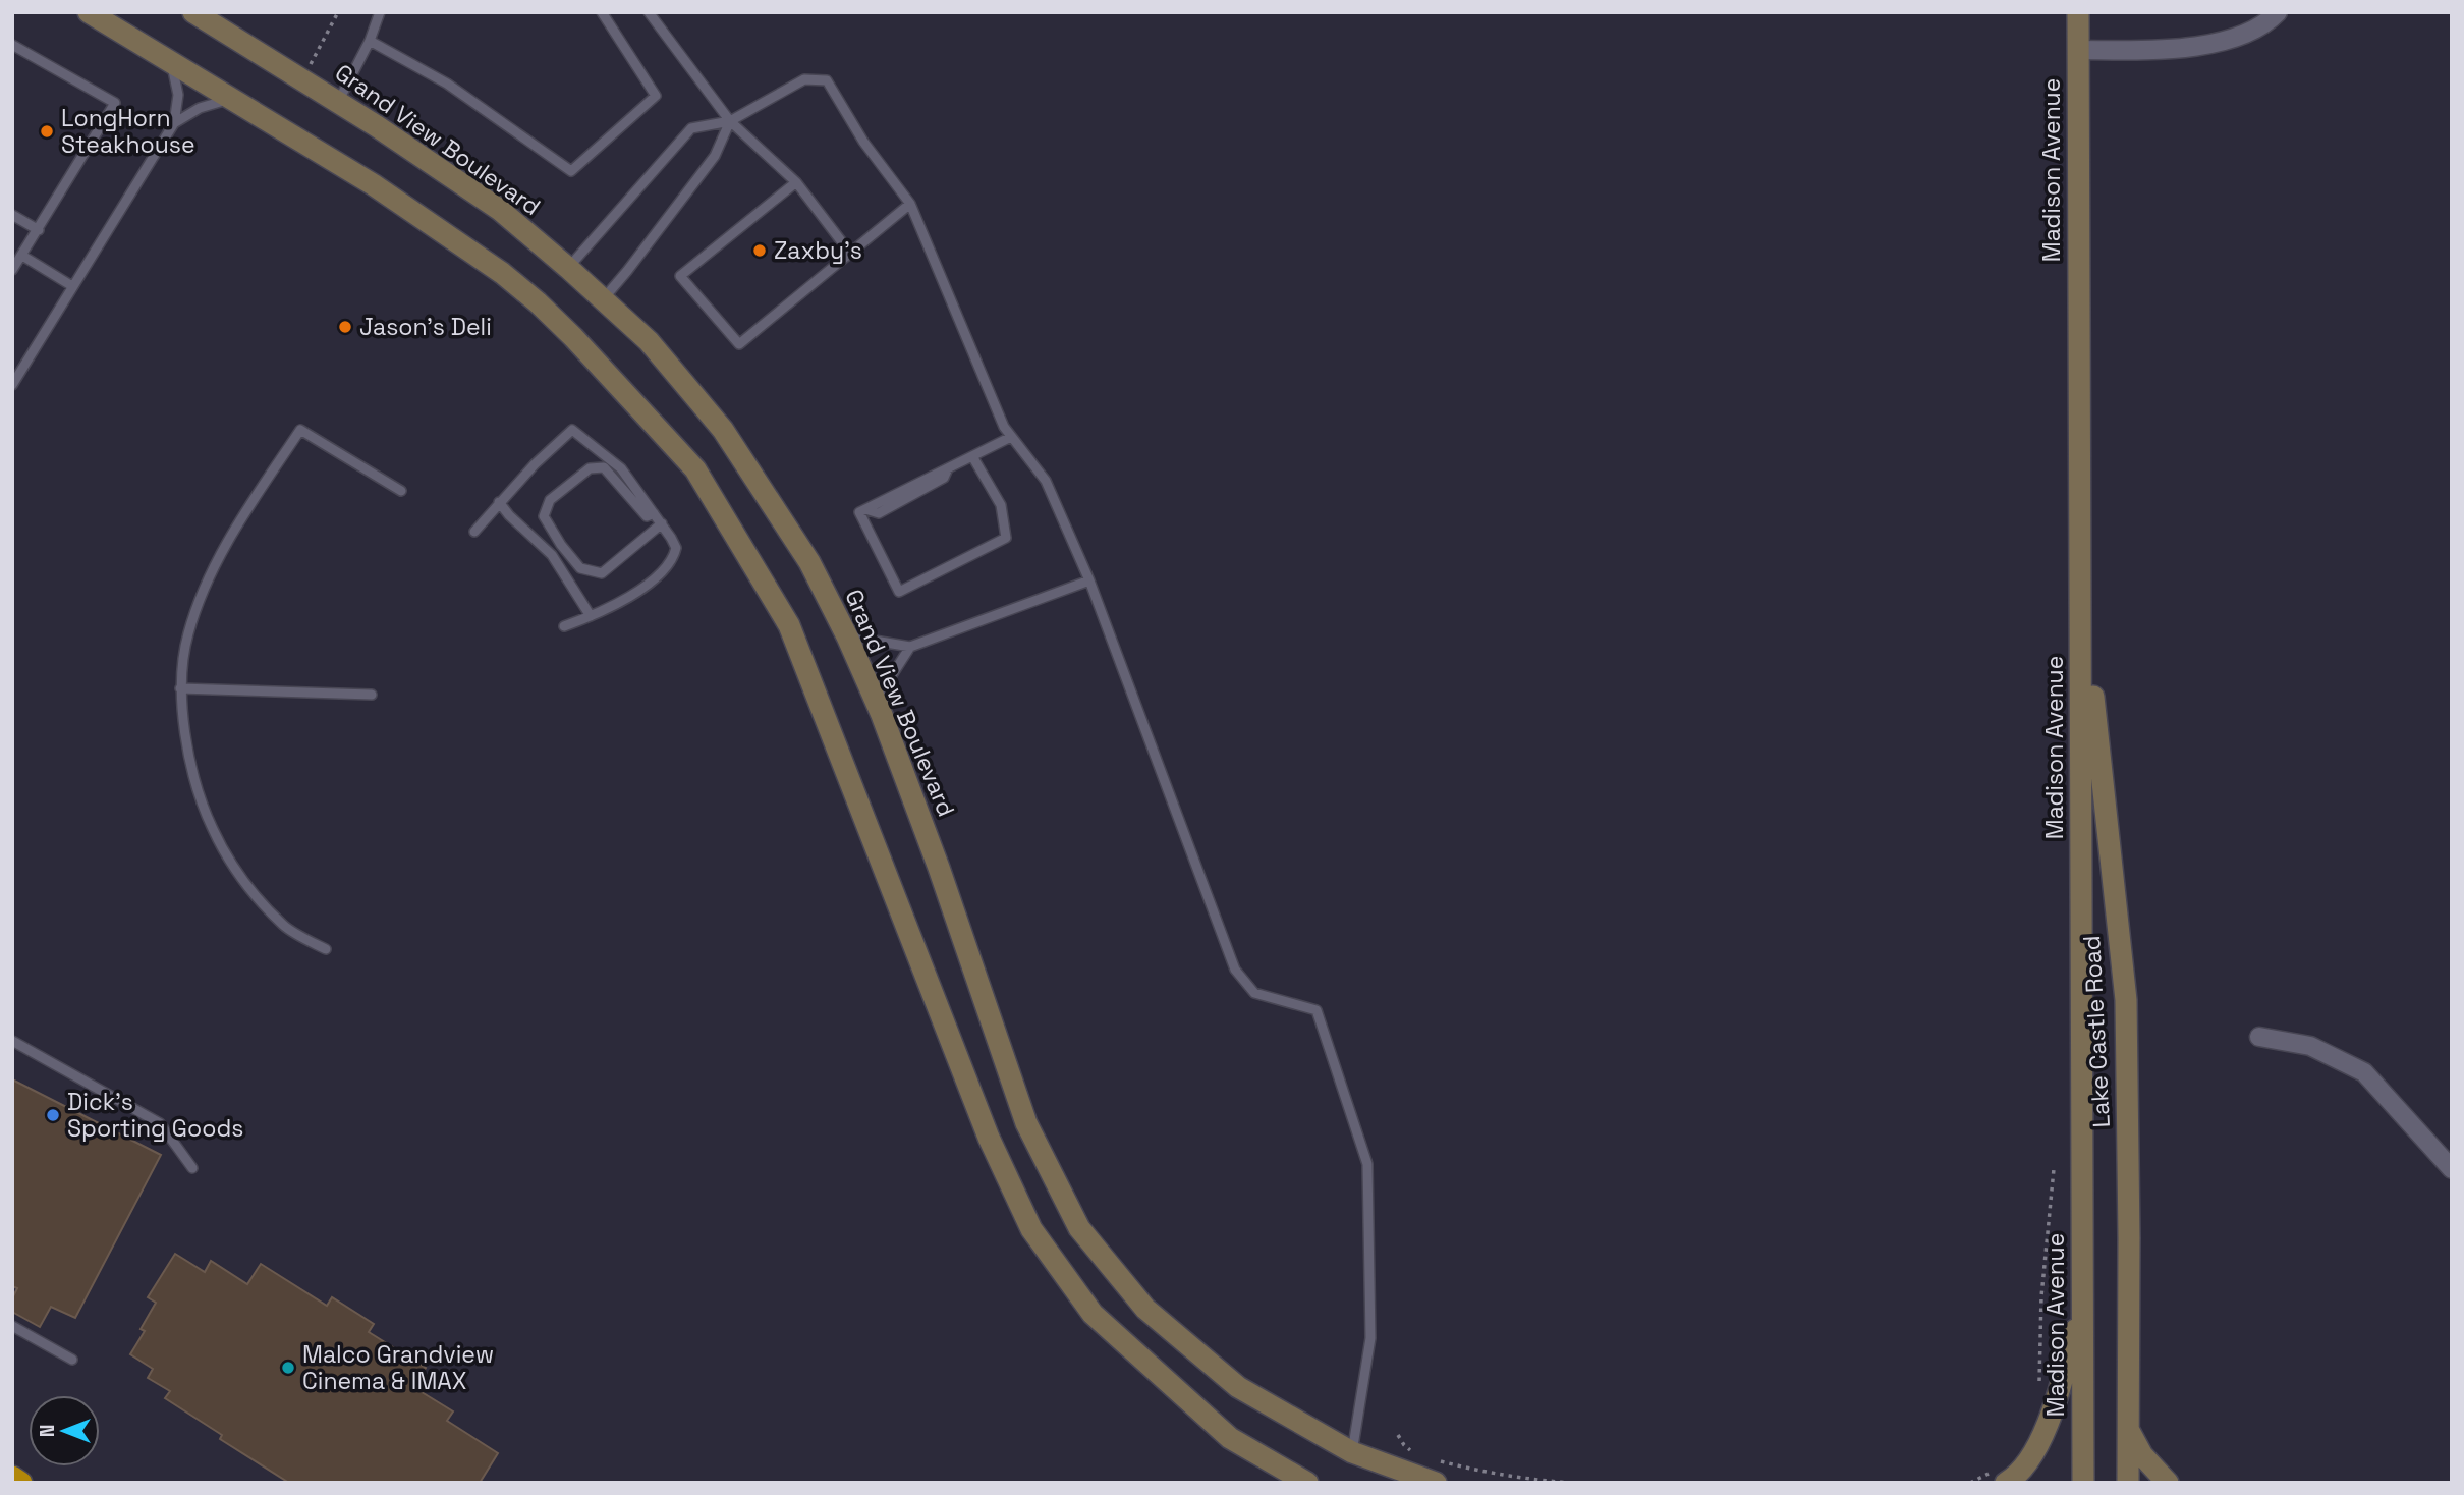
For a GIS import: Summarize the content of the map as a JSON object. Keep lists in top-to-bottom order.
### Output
{
  "streets": {
    "main road": ["Grand View Boulevard", "Madison Avenue", "Lake Castle Road"]
  },
  "crossings": [
    ["Madison Avenue", "Lake Castle Road"]
  ],
  "places": [
    "LongHorn Steakhouse",
    "Zaxby's",
    "Jason's Deli",
    "Dick's Sporting Goods",
    "Malco Grandview Cinema & IMAX"
  ],
  "north": "left"
}
